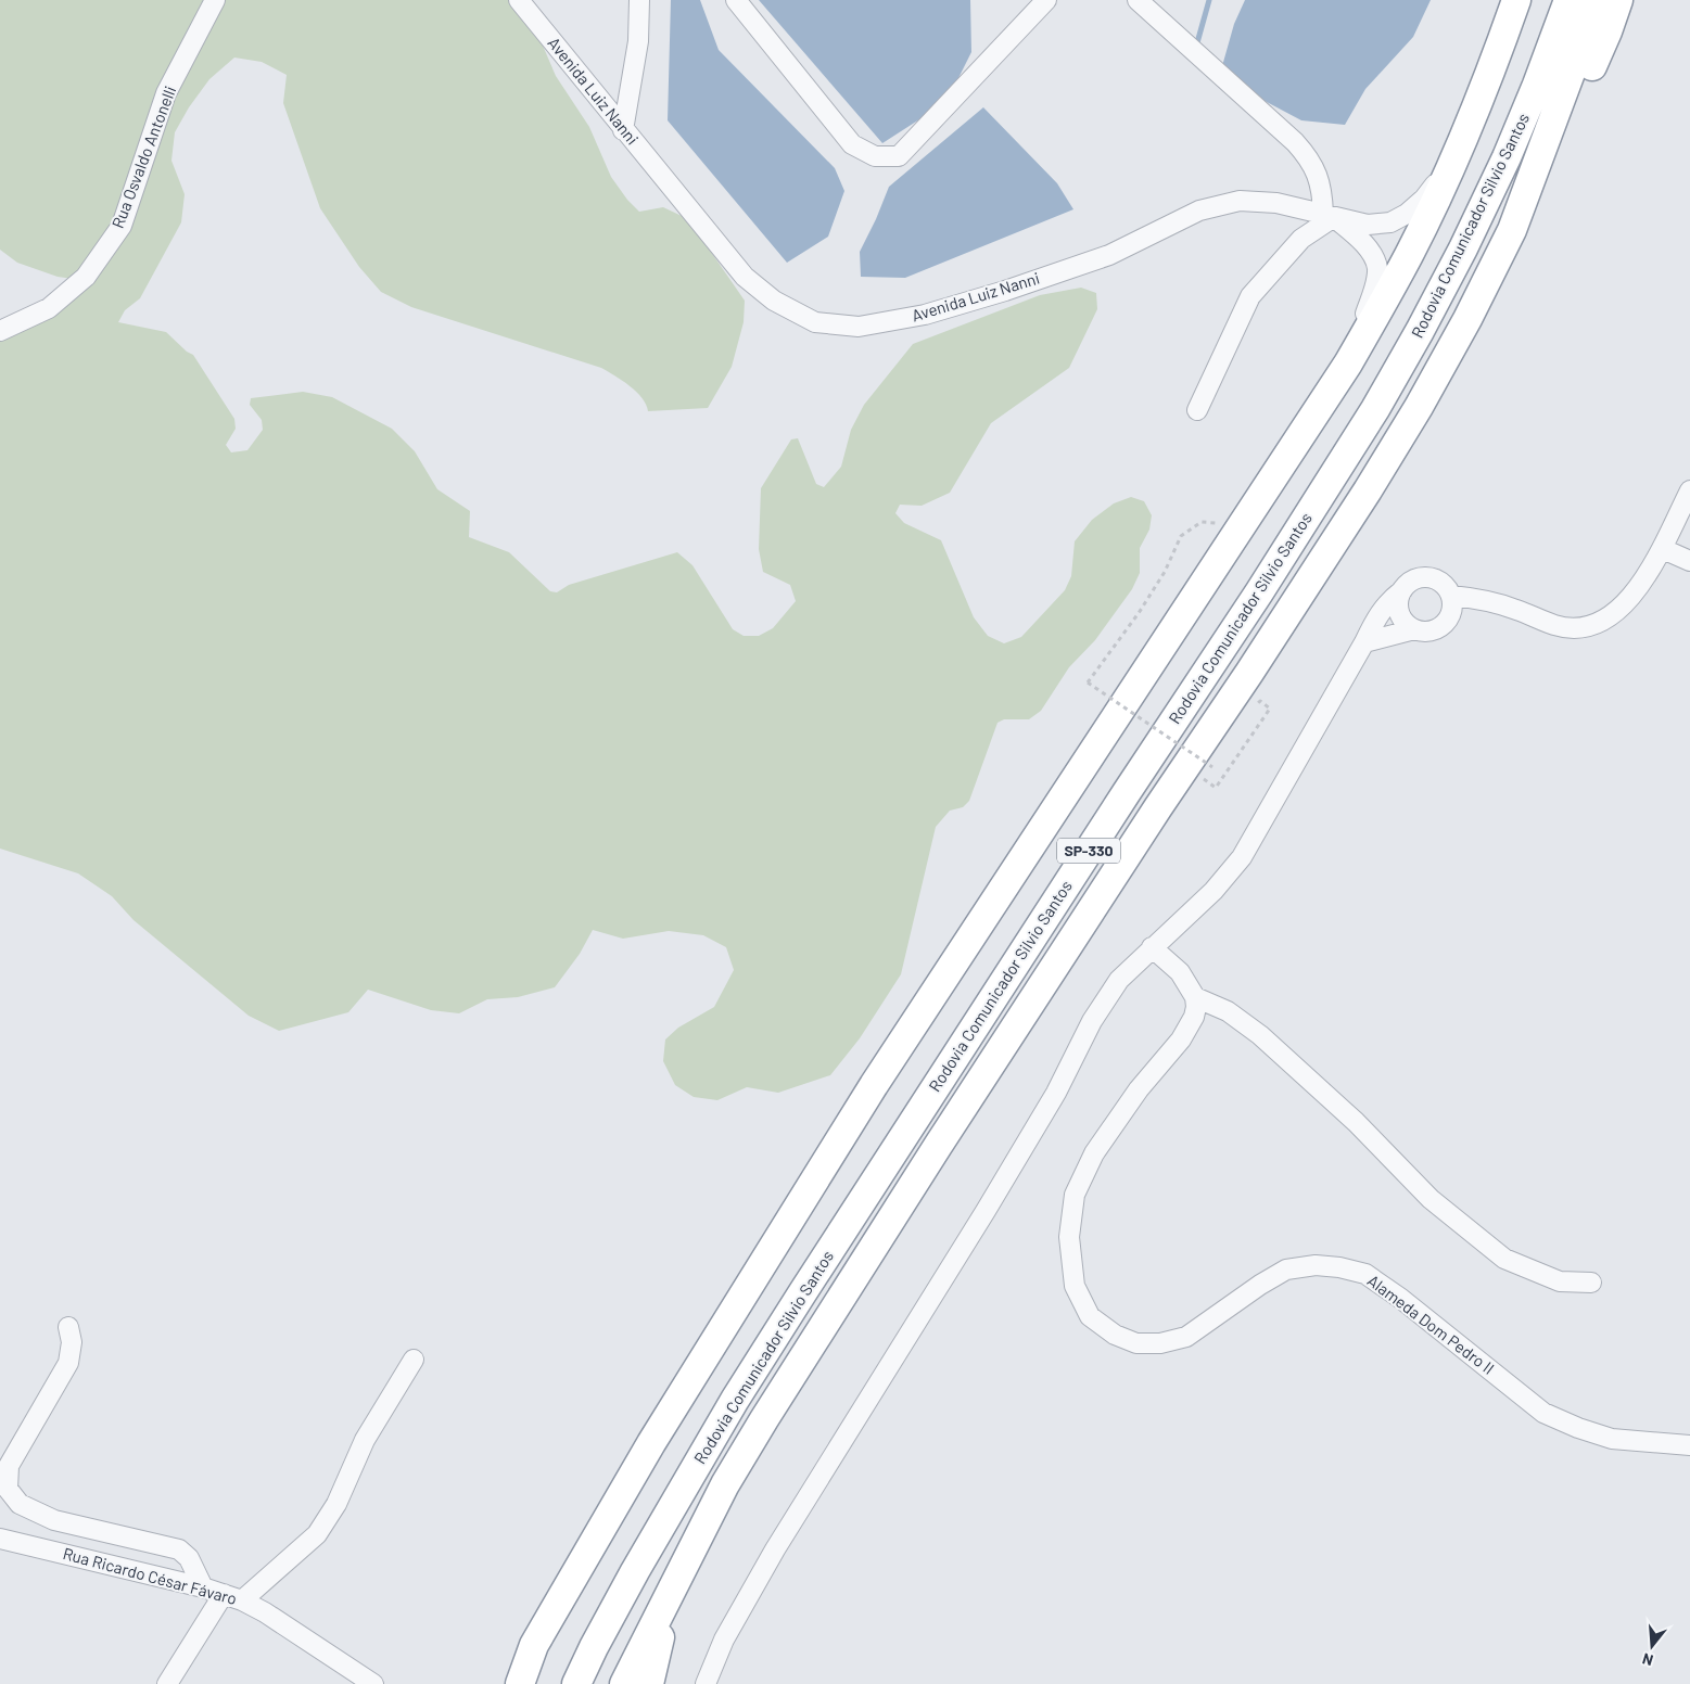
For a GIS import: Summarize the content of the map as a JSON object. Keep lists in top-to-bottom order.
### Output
{
  "streets": {
    "highway": ["Rodovia Comunicador Silvio Santos", "SP-330"],
    "street": [
      "Avenida Luiz Nanni",
      "Rua Osvaldo Antonelli",
      "Alameda Dom Pedro II",
      "Rua Ricardo César Fávaro"
    ]
  },
  "north": "bottom"
}
